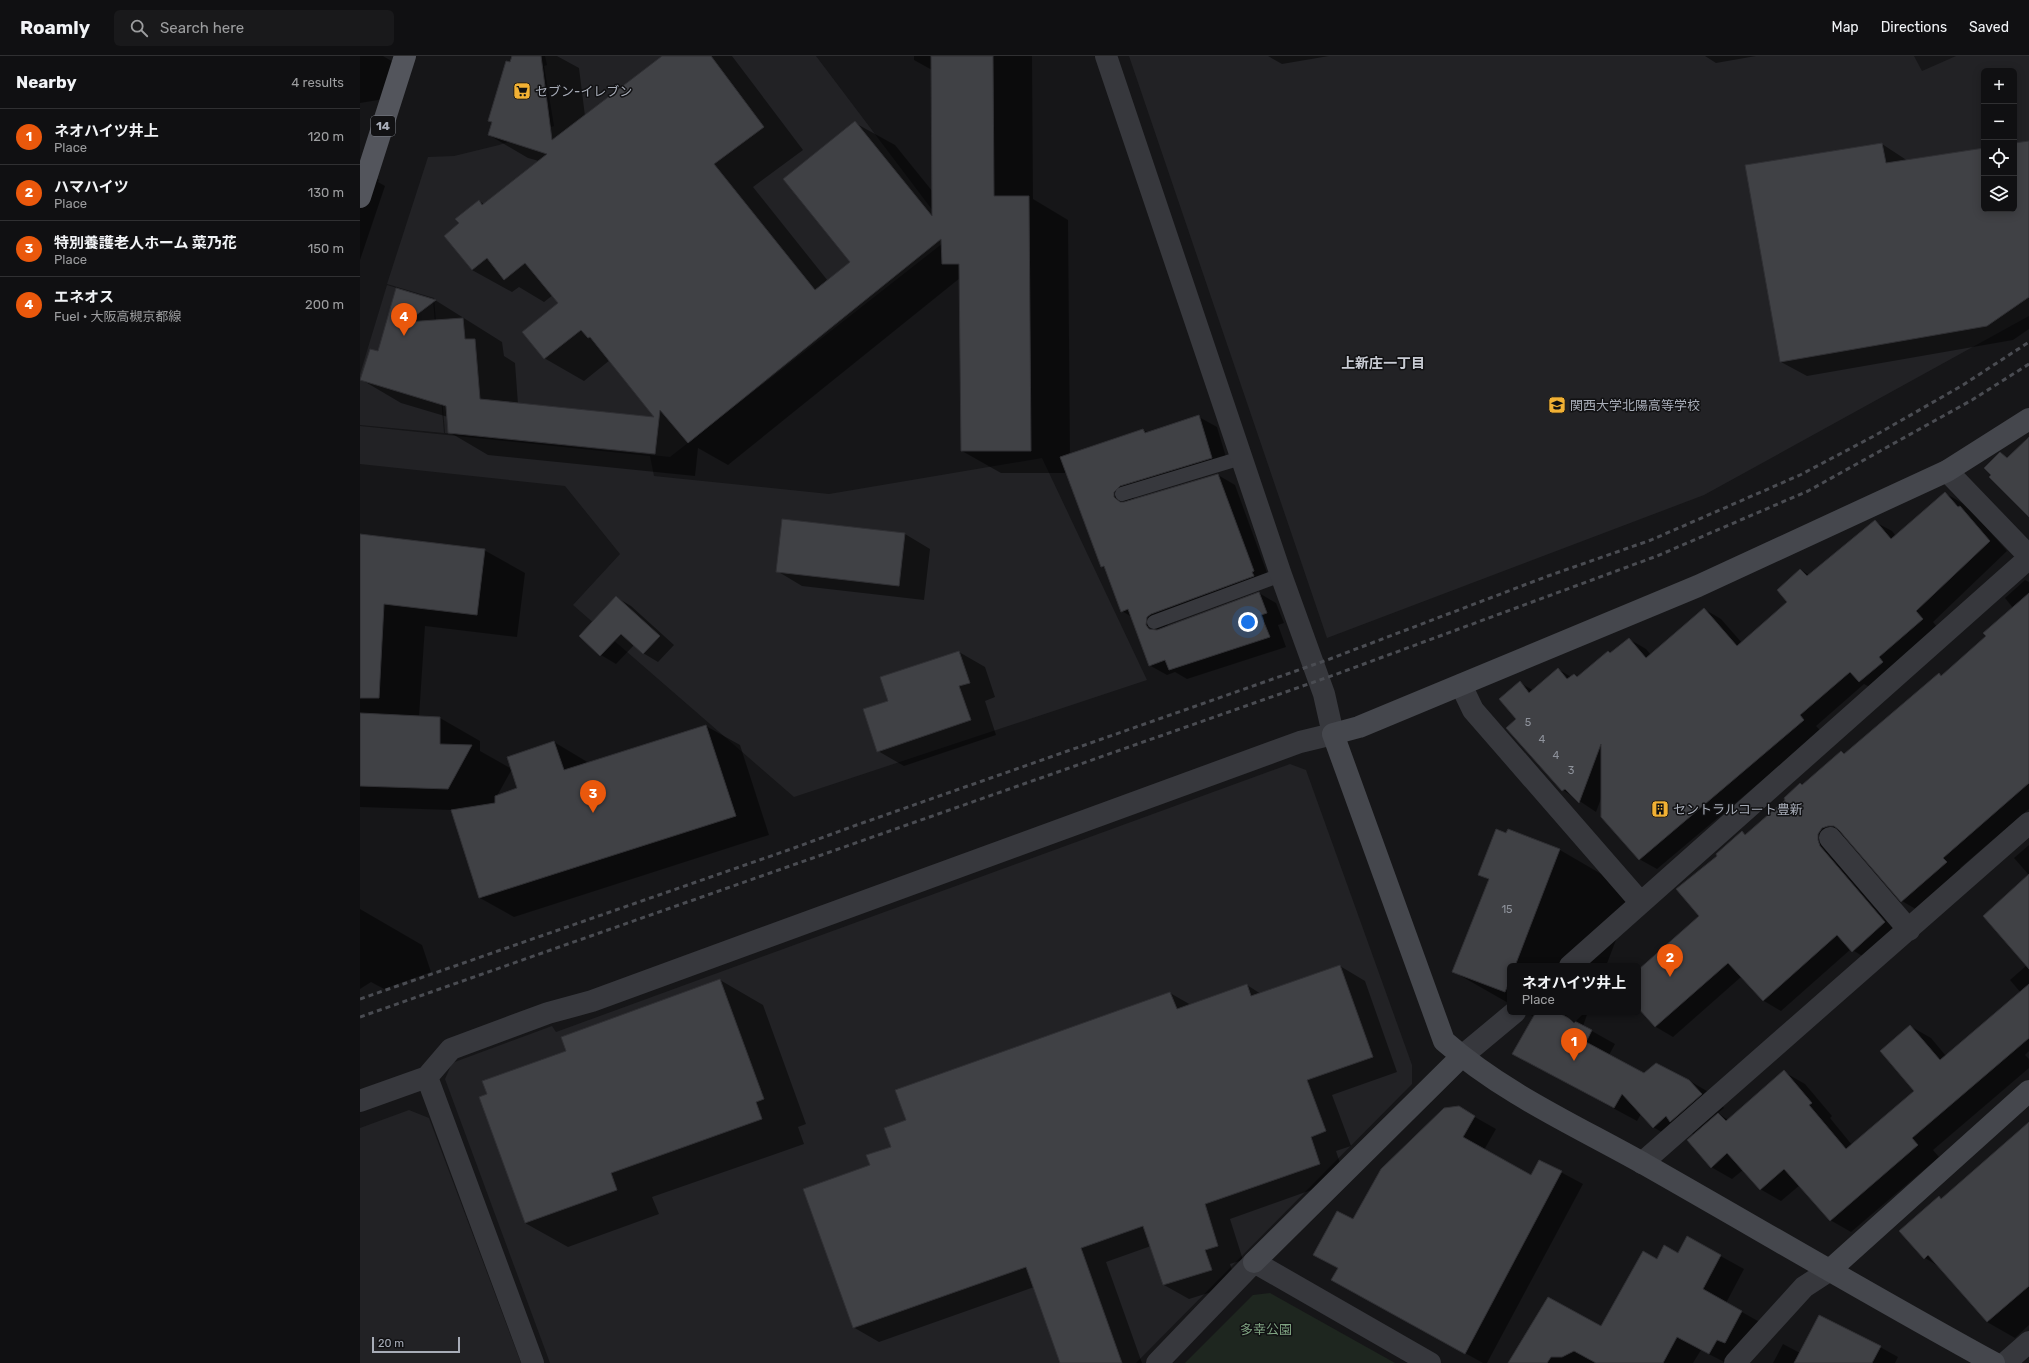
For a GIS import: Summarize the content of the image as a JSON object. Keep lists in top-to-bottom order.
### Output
{
  "streets": {
    "main road": ["14"]
  },
  "districts": ["上新庄一丁目"],
  "parks": ["多幸公園"],
  "places": {
    "supermarket": ["セブン-イレブン"],
    "school or university": ["関西大学北陽高等学校"],
    "building": ["セントラルコート豊新"]
  },
  "house_numbers": [
    "5",
    "4",
    "4",
    "3",
    "15"
  ],
  "scale_bar": "20 m",
  "page": {
    "header": "Roamly",
    "search": "Search here",
    "nav": ["Map", "Directions", "Saved"],
    "heading": ["Nearby", "4 results"],
    "map_buttons": ["+", "−"],
    "list": [
      {
        "mark": "1",
        "name": "ネオハイツ井上",
        "note": "Place",
        "value": "120 m"
      },
      {
        "mark": "2",
        "name": "ハマハイツ",
        "note": "Place",
        "value": "130 m"
      },
      {
        "mark": "3",
        "name": "特別養護老人ホーム 菜乃花",
        "note": "Place",
        "value": "150 m"
      },
      {
        "mark": "4",
        "name": "エネオス",
        "note": "Fuel · 大阪高槻京都線",
        "value": "200 m"
      }
    ],
    "pins": [
      "4",
      "3",
      "2",
      "1"
    ],
    "popup": ["ネオハイツ井上", "Place"],
    "scale": "20 m"
  }
}
